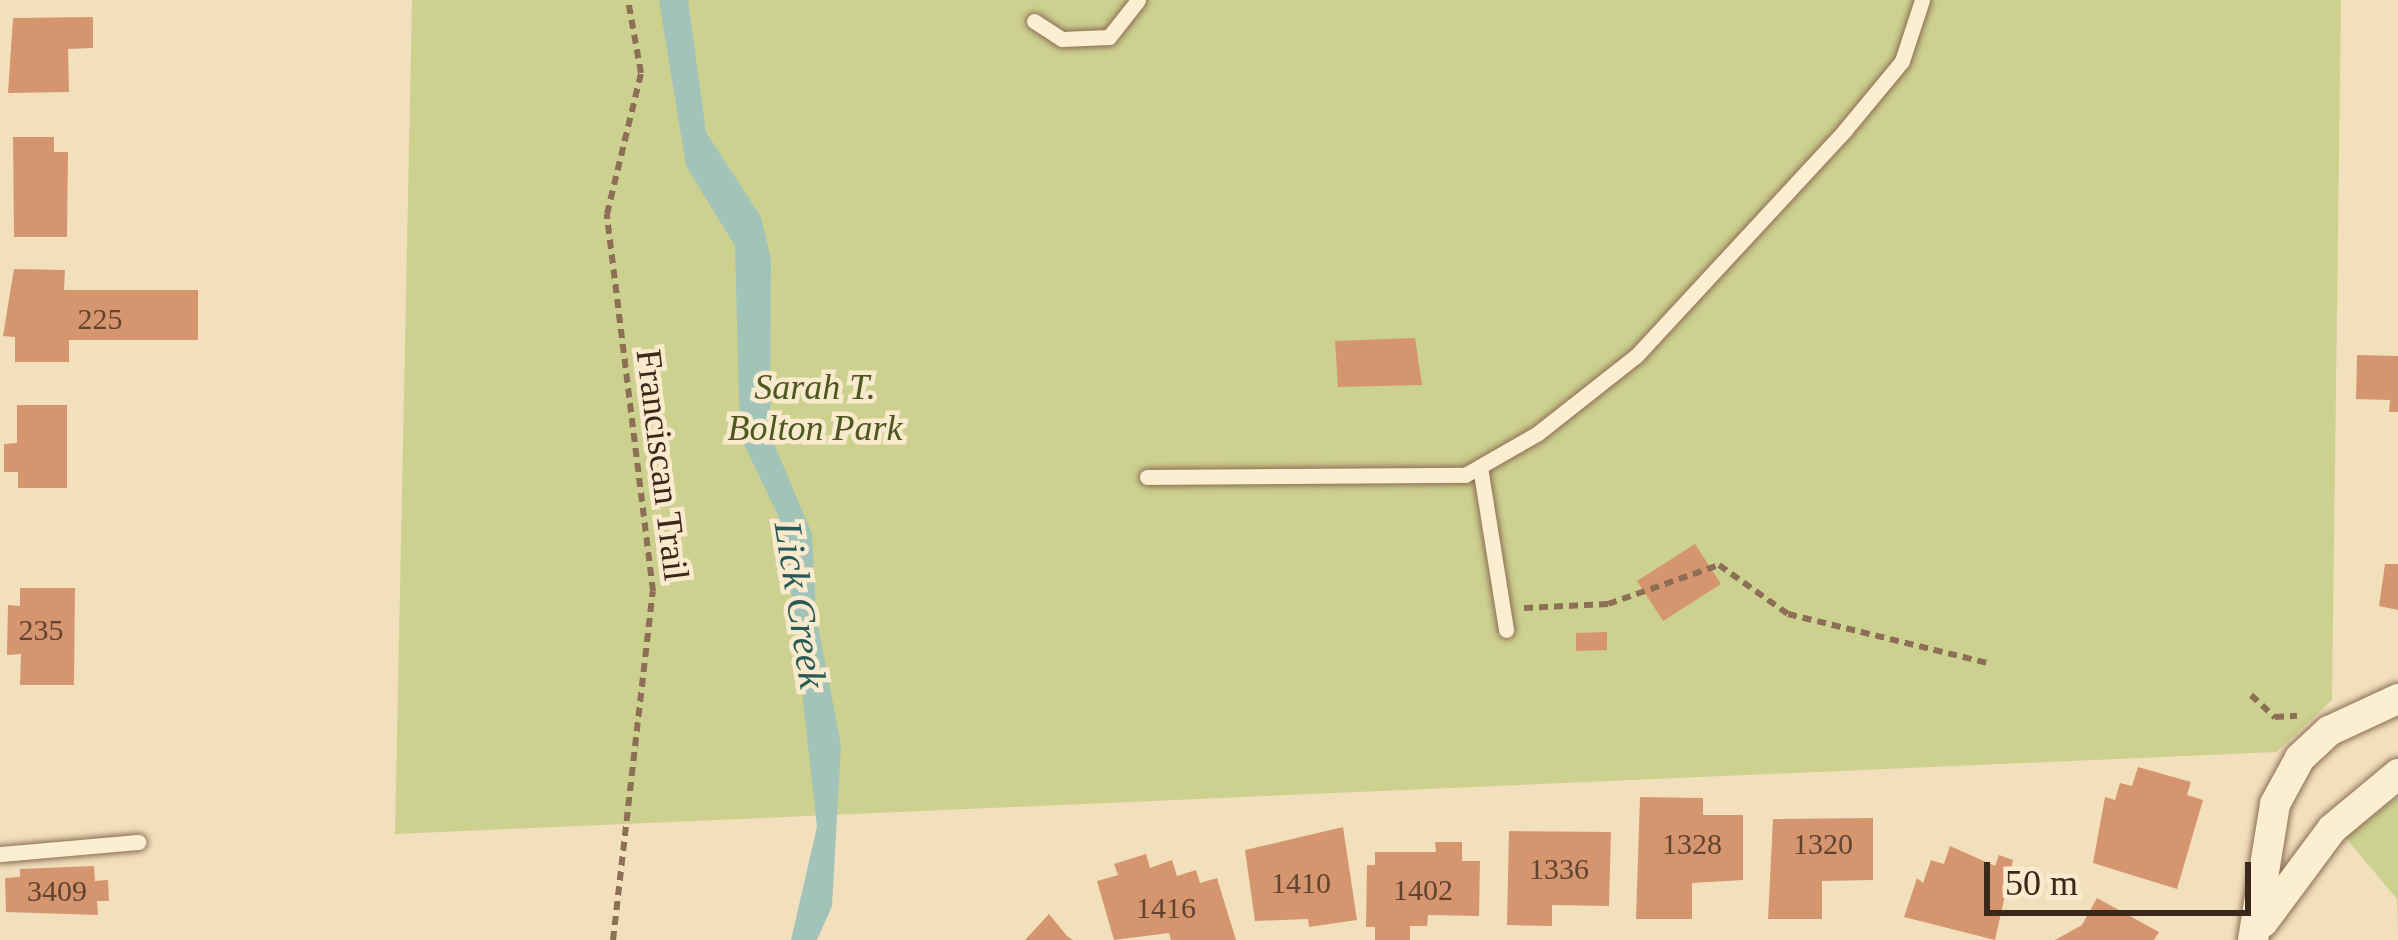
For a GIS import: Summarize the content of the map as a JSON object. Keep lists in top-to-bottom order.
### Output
{
  "streets": {
    "path": ["Franciscan Trail"]
  },
  "water": ["Lick Creek"],
  "parks": ["Sarah T. Bolton Park"],
  "house_numbers": [
    "225",
    "235",
    "1328",
    "1320",
    "1336",
    "1410",
    "1402",
    "3409",
    "1416"
  ],
  "scale_bar": "50 m"
}
